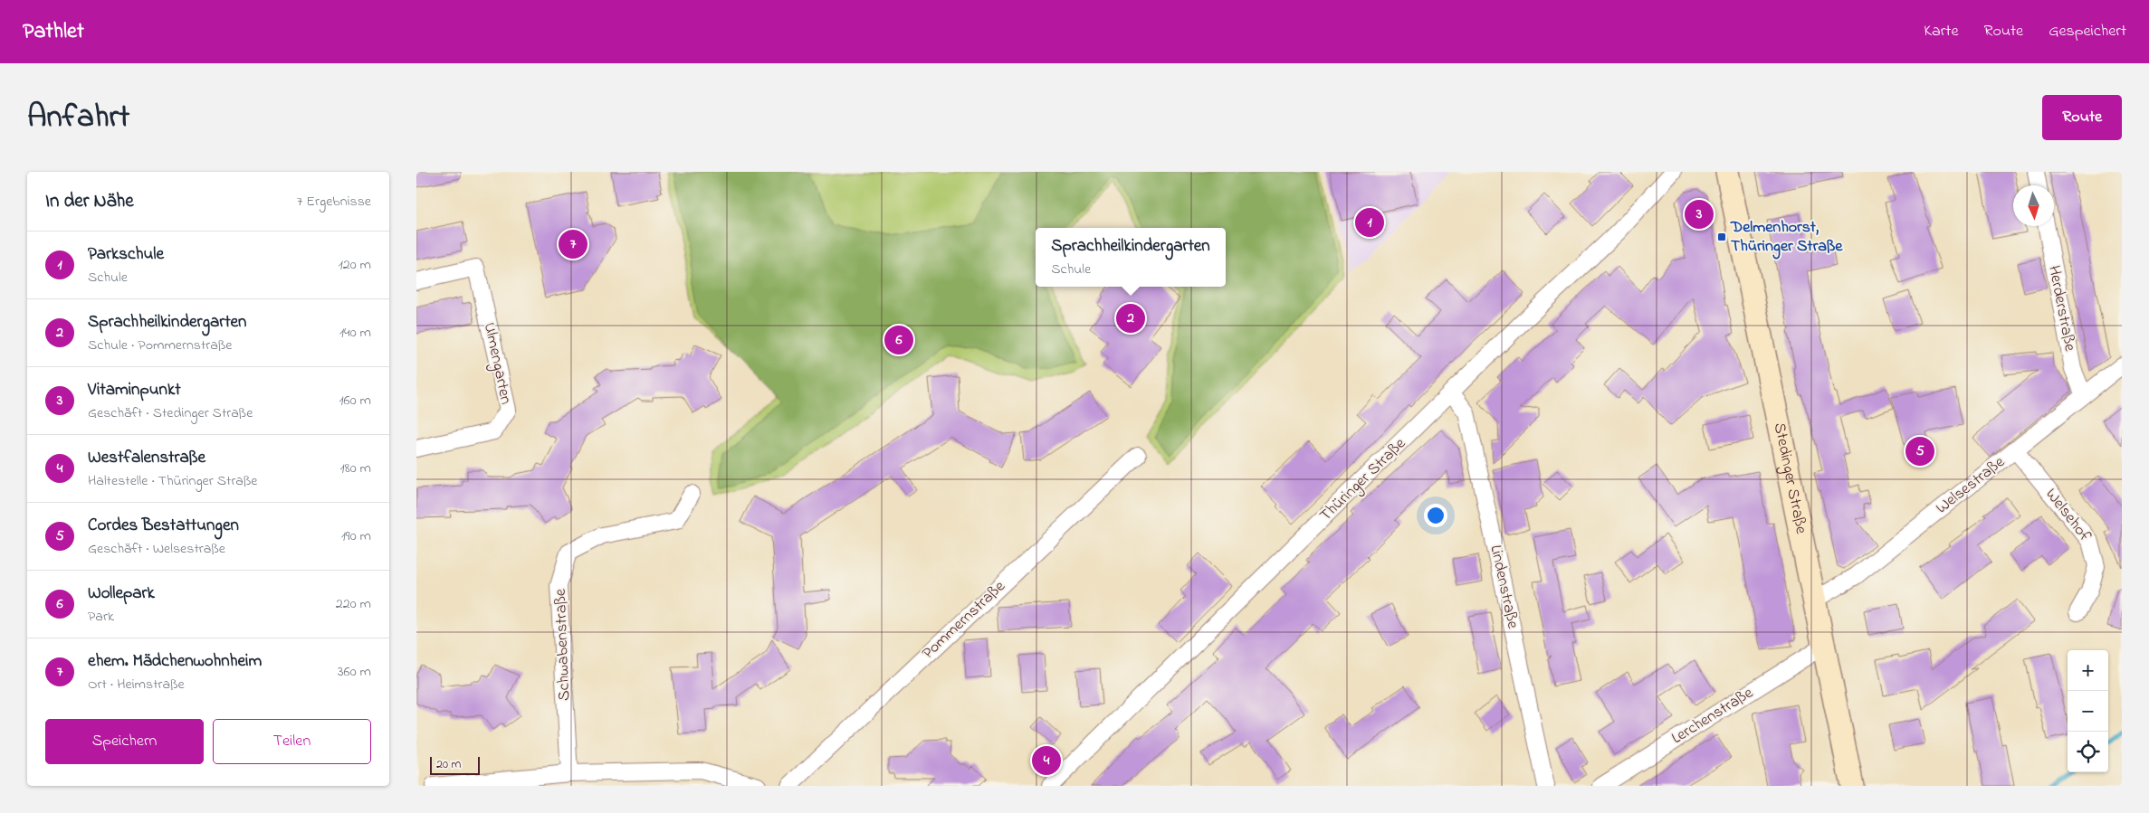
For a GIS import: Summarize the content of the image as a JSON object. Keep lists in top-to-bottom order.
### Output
{
  "streets": {
    "main road": ["Stedinger Straße"],
    "street": [
      "Herderstraße",
      "Ulmengarten",
      "Thüringer Straße",
      "Welsestraße",
      "Welsehof",
      "Lindenstraße",
      "Pommernstraße",
      "Schwabenstraße",
      "Lerchenstraße"
    ]
  },
  "crossings": [
    ["Herderstraße", "Welsestraße"],
    ["Stedinger Straße", "Welsestraße"],
    ["Stedinger Straße", "Lerchenstraße"],
    ["Thüringer Straße", "Lindenstraße"],
    ["Welsestraße", "Welsehof"]
  ],
  "places": {
    "transit": ["Delmenhorst, Thüringer Straße"]
  },
  "scale_bar": "20 m",
  "north": "bottom",
  "page": {
    "header": "Pathlet",
    "nav": ["Karte", "Route", "Gespeichert"],
    "title": "Anfahrt",
    "buttons": [
      "Route",
      ["Speichern", "Teilen"]
    ],
    "heading": ["In der Nähe", "7 Ergebnisse"],
    "pins": [
      "3",
      "1",
      "7",
      "2",
      "6",
      "5",
      "4"
    ],
    "popup": ["Sprachheilkindergarten", "Schule"],
    "list": [
      {
        "mark": "1",
        "name": "Parkschule",
        "note": "Schule",
        "value": "120 m"
      },
      {
        "mark": "2",
        "name": "Sprachheilkindergarten",
        "note": "Schule · Pommernstraße",
        "value": "140 m"
      },
      {
        "mark": "3",
        "name": "Vitaminpunkt",
        "note": "Geschäft · Stedinger Straße",
        "value": "160 m"
      },
      {
        "mark": "4",
        "name": "Westfalenstraße",
        "note": "Haltestelle · Thüringer Straße",
        "value": "180 m"
      },
      {
        "mark": "5",
        "name": "Cordes Bestattungen",
        "note": "Geschäft · Welsestraße",
        "value": "190 m"
      },
      {
        "mark": "6",
        "name": "Wollepark",
        "note": "Park",
        "value": "220 m"
      },
      {
        "mark": "7",
        "name": "ehem. Mädchenwohnheim",
        "note": "Ort · Heimstraße",
        "value": "360 m"
      }
    ],
    "map_buttons": ["+", "−"],
    "scale": "20 m"
  }
}
